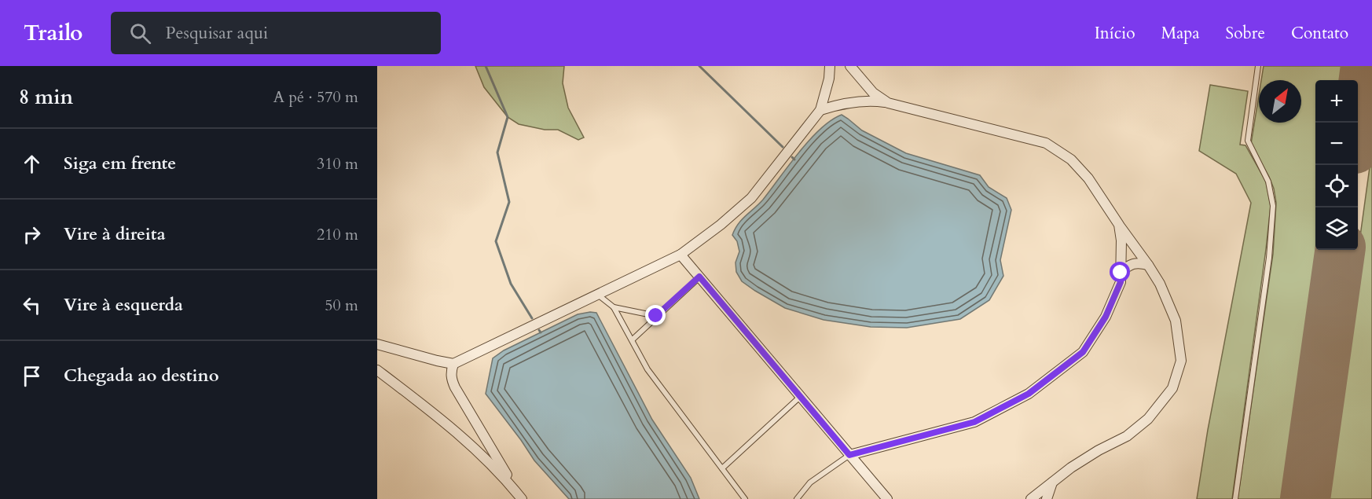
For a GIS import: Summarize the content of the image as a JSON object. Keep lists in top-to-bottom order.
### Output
{
  "north": "top right",
  "page": {
    "header": "Trailo",
    "search": "Pesquisar aqui",
    "nav": [
      "Início",
      "Mapa",
      "Sobre",
      "Contato"
    ],
    "heading": ["8 min", "A pé · 570 m"],
    "map_buttons": ["+", "−"],
    "list": [
      ["Siga em frente", "310 m"],
      ["Vire à direita", "210 m"],
      ["Vire à esquerda", "50 m"],
      "Chegada ao destino"
    ]
  }
}
